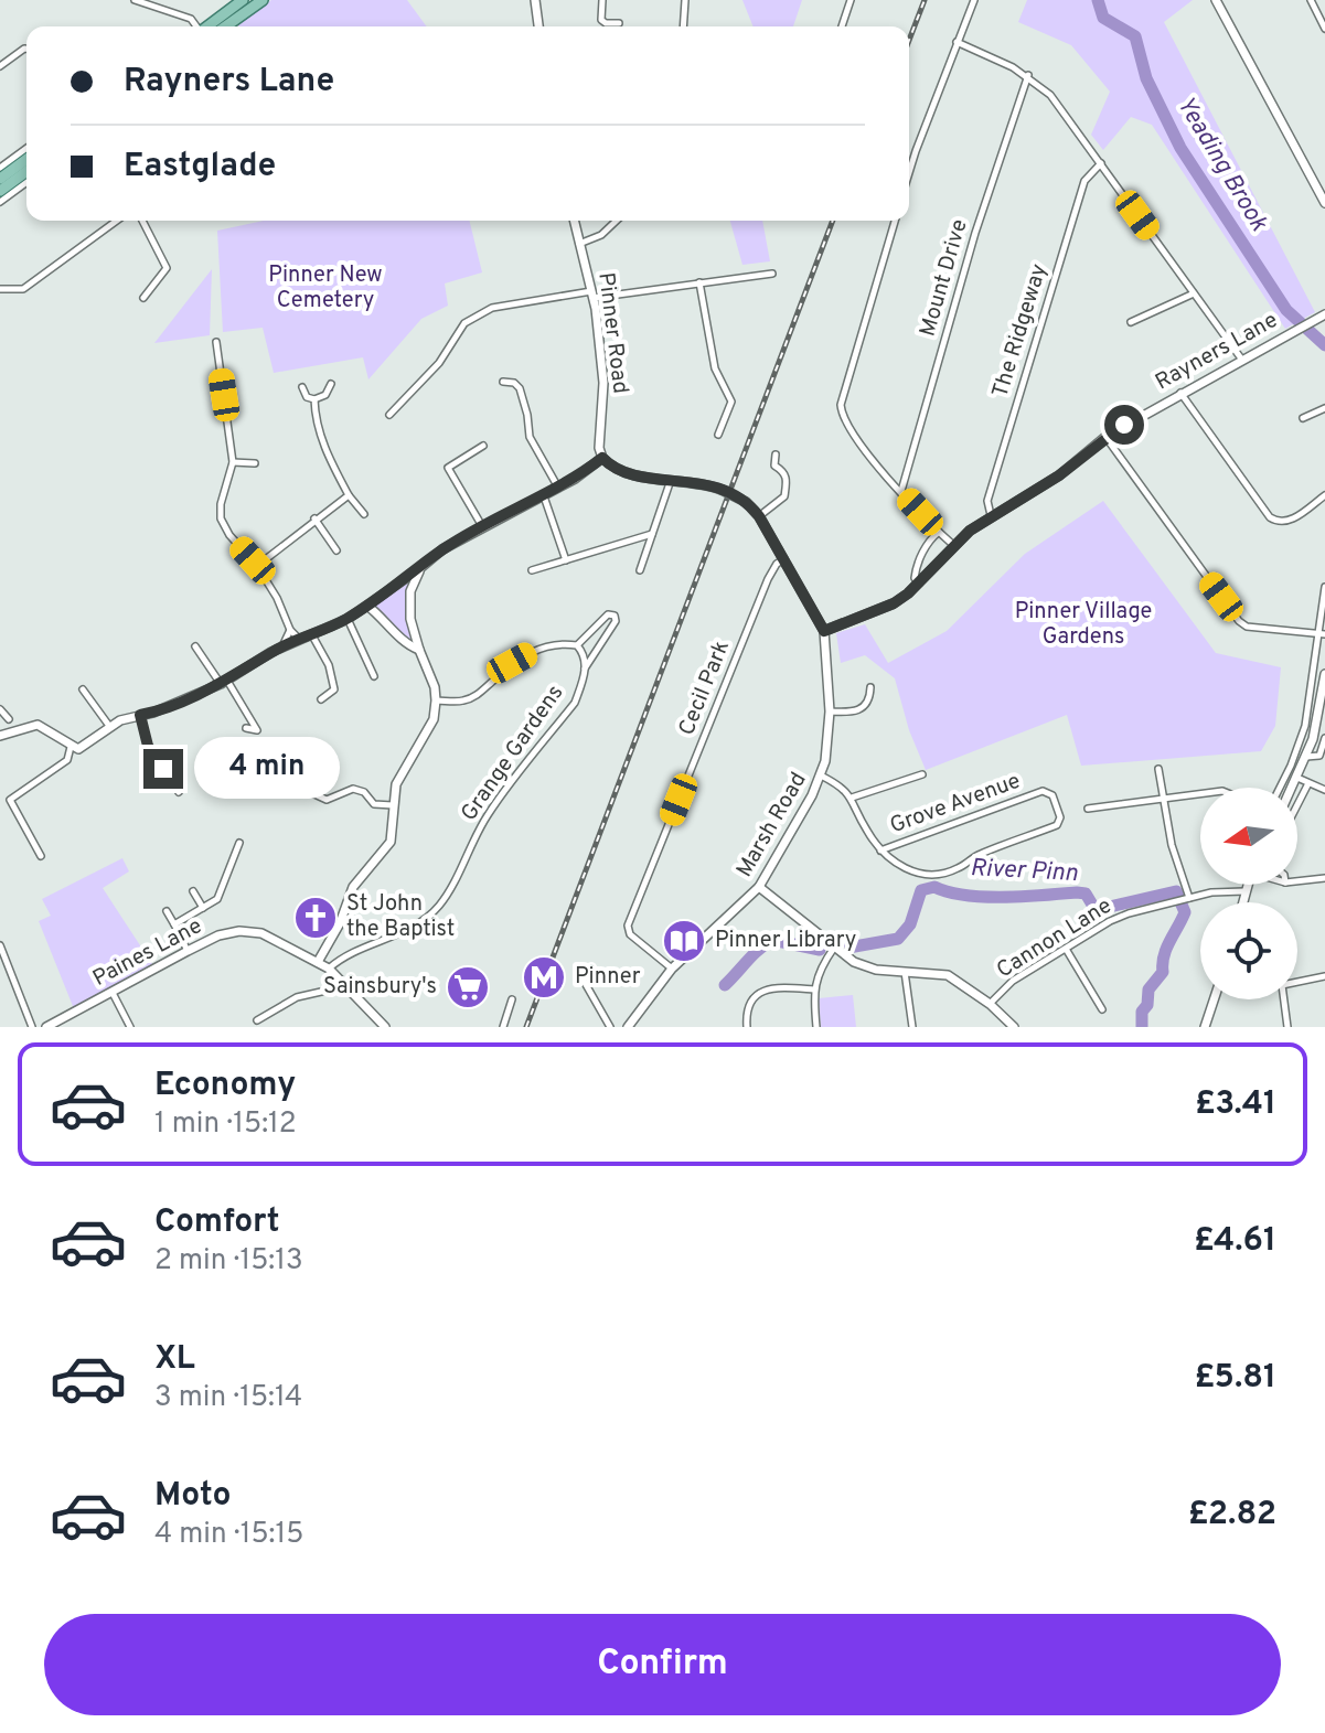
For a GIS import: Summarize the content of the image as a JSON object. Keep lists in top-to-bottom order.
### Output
{
  "streets": {
    "street": [
      "Mount Drive",
      "The Ridgeway",
      "Pinner Road",
      "Rayners Lane",
      "Cecil Park",
      "Grange Gardens",
      "Grove Avenue",
      "Marsh Road",
      "Cannon Lane",
      "Paines Lane"
    ]
  },
  "crossings": [
    ["The Ridgeway", "Rayners Lane"],
    ["Pinner Road", "Marsh Road"],
    ["Rayners Lane", "Marsh Road"],
    ["Cecil Park", "Marsh Road"],
    ["Grange Gardens", "Paines Lane"]
  ],
  "water": ["Yeading Brook", "River Pinn"],
  "parks": ["Pinner New Cemetery", "Pinner Village Gardens"],
  "places": {
    "church": ["St John the Baptist"],
    "library": ["Pinner Library"],
    "metro station": ["Pinner"],
    "supermarket": ["Sainsbury's"]
  },
  "north": "left",
  "page": {
    "banner": ["Rayners Lane", "Eastglade"],
    "bubble": "4 min",
    "list": [
      {
        "name": "Economy",
        "note": "1 min · 15:12",
        "value": "£3.41"
      },
      {
        "name": "Comfort",
        "note": "2 min · 15:13",
        "value": "£4.61"
      },
      {
        "name": "XL",
        "note": "3 min · 15:14",
        "value": "£5.81"
      },
      {
        "name": "Moto",
        "note": "4 min · 15:15",
        "value": "£2.82"
      }
    ],
    "buttons": "Confirm"
  }
}
